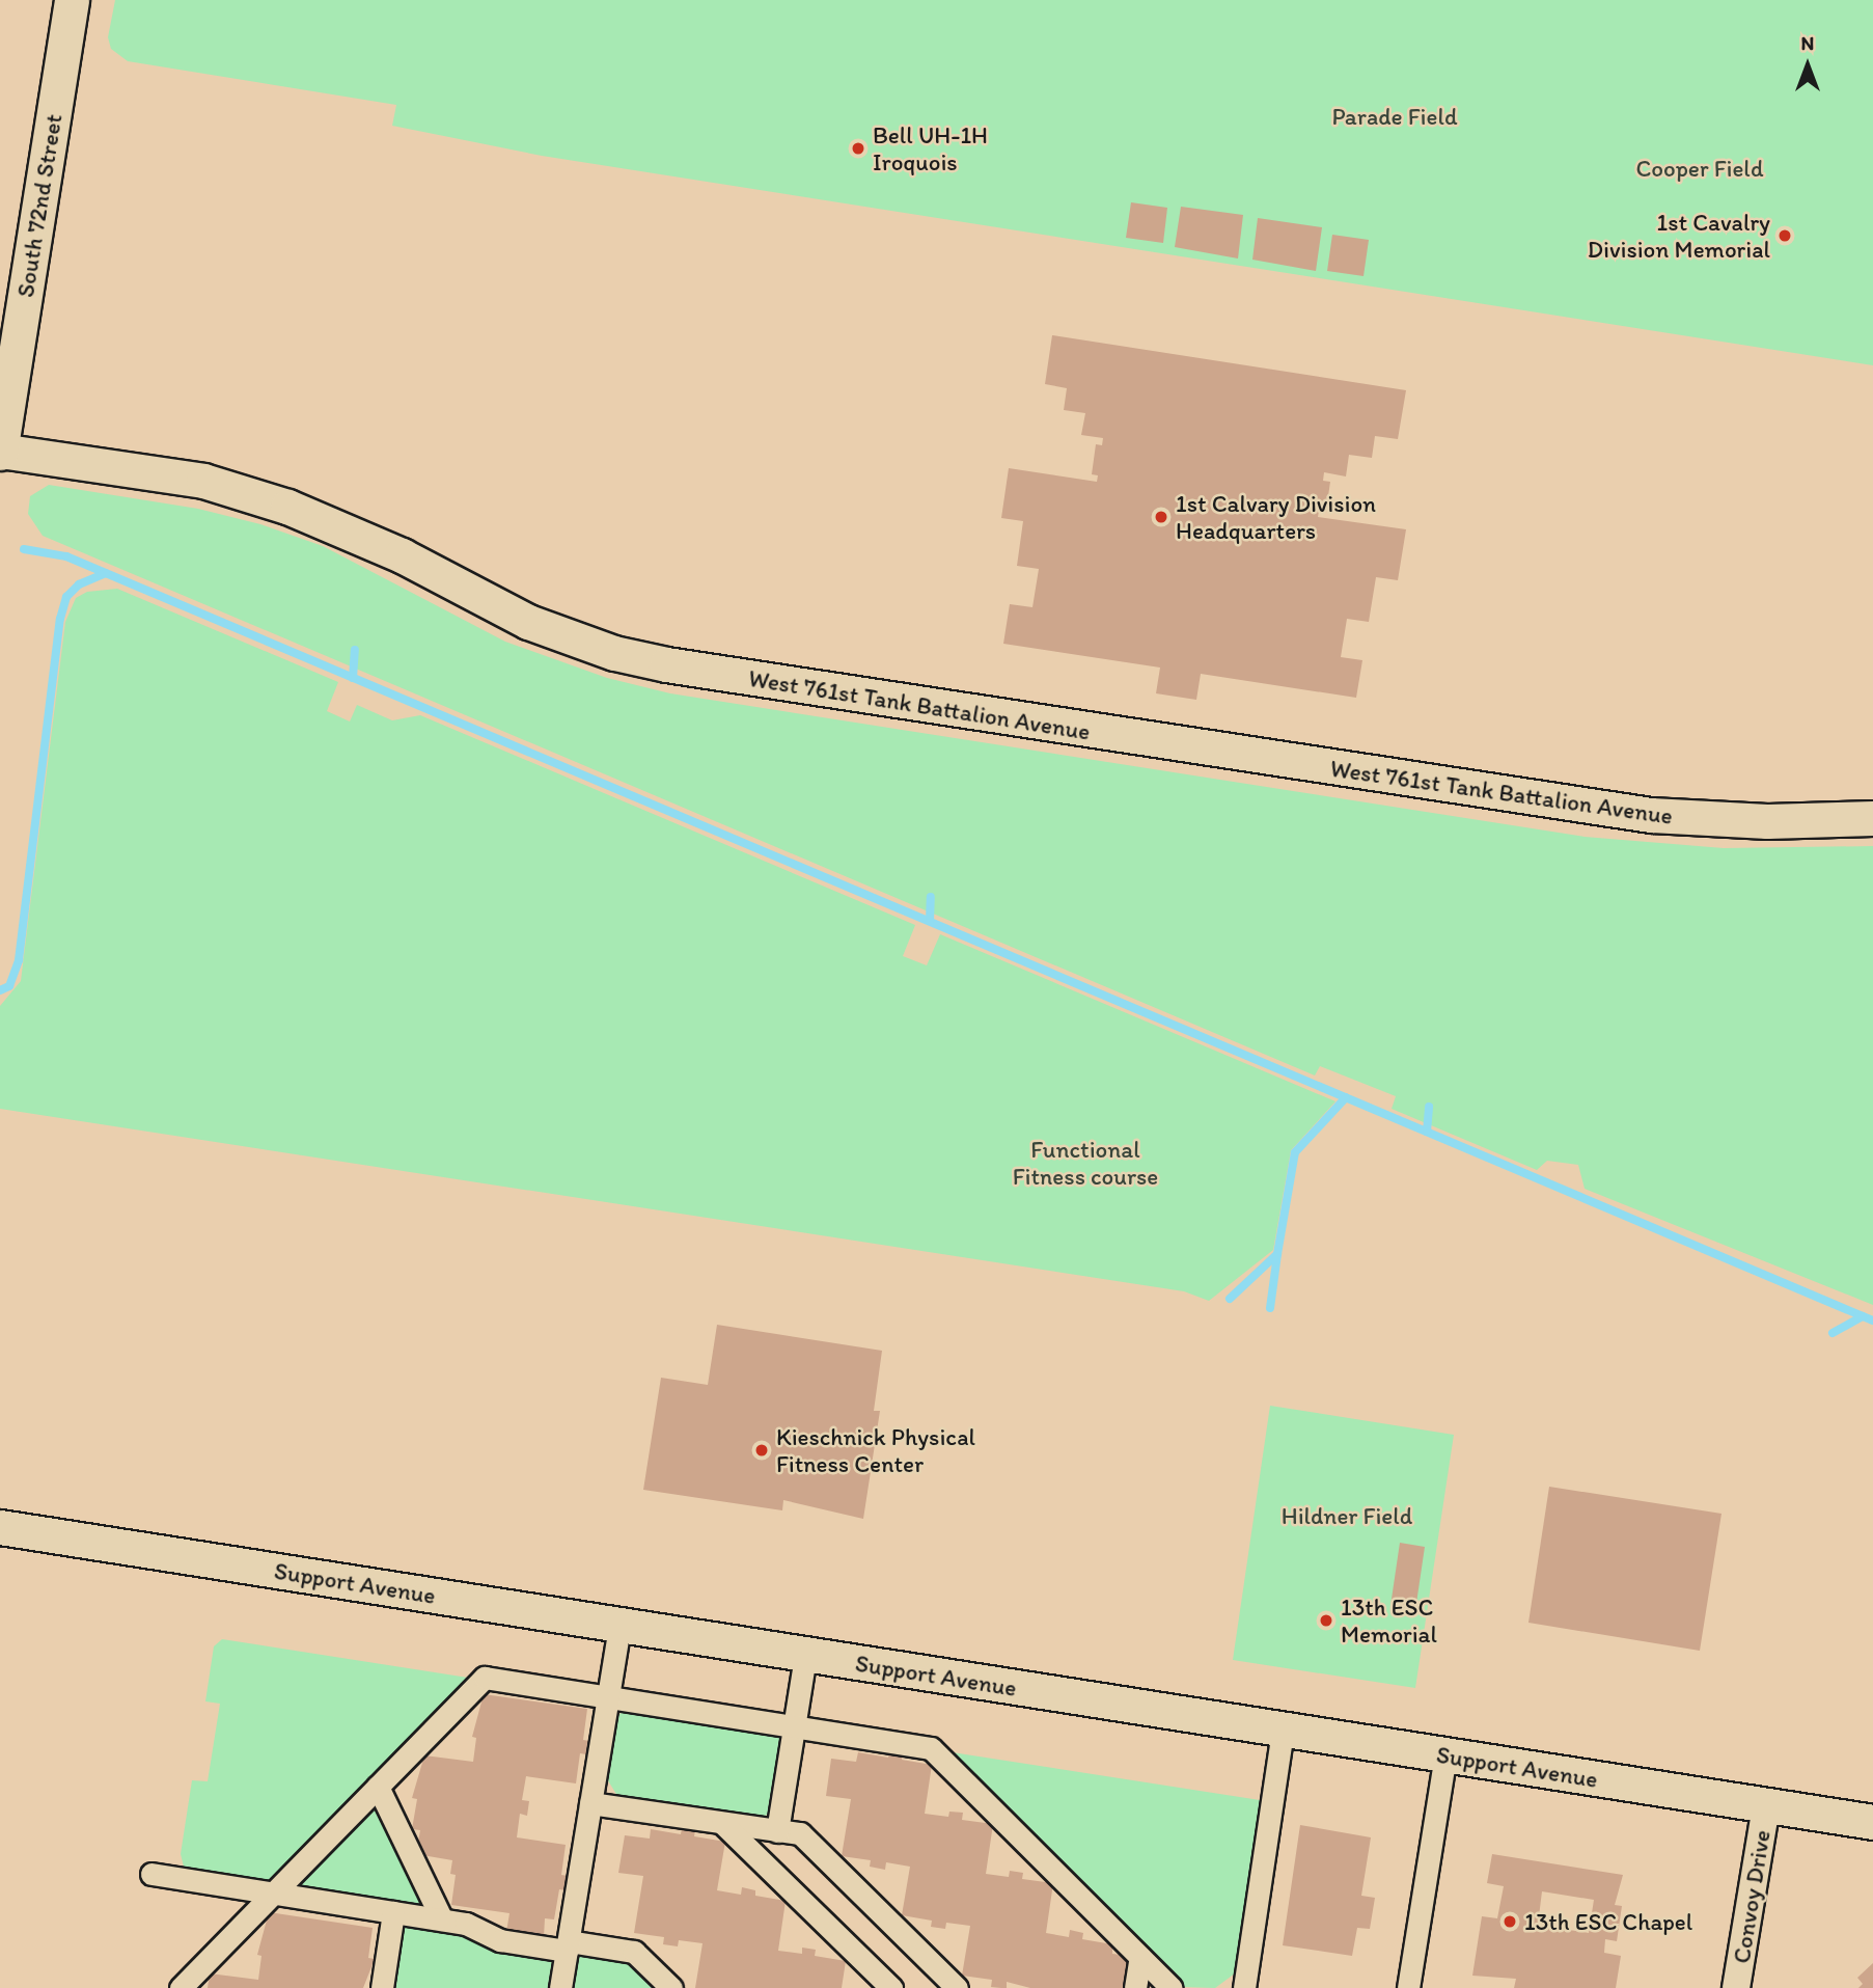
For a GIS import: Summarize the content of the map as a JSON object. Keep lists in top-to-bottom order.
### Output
{
  "streets": {
    "street": [
      "South 72nd Street",
      "West 761st Tank Battalion Avenue",
      "Support Avenue",
      "Convoy Drive"
    ]
  },
  "crossings": [
    ["South 72nd Street", "West 761st Tank Battalion Avenue"],
    ["Support Avenue", "Convoy Drive"]
  ],
  "parks": [
    "Parade Field",
    "Cooper Field",
    "Functional Fitness course",
    "Hildner Field"
  ],
  "places": [
    "Bell UH-1H Iroquois",
    "1st Cavalry Division Memorial",
    "1st Calvary Division Headquarters",
    "Kieschnick Physical Fitness Center",
    "13th ESC Memorial",
    "13th ESC Chapel"
  ],
  "north": "top"
}
